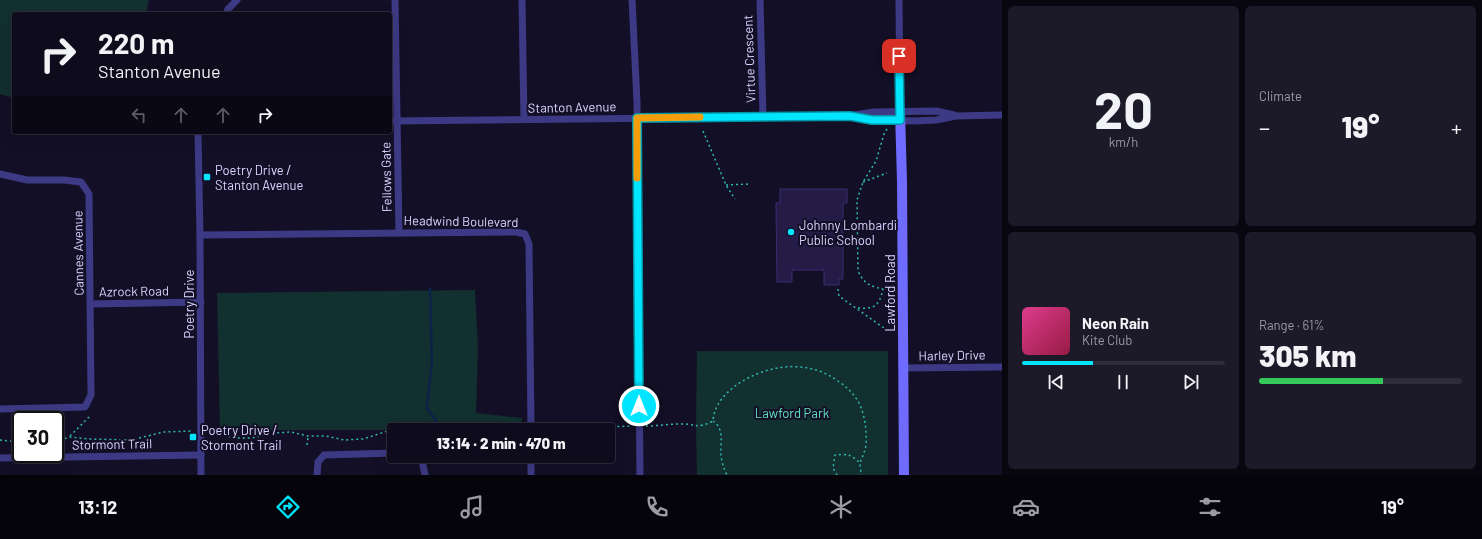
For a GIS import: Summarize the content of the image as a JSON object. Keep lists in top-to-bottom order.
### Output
{
  "streets": {
    "street": [
      "Virtue Crescent",
      "Stanton Avenue",
      "Fellows Gate",
      "Headwind Boulevard",
      "Cannes Avenue",
      "Azrock Road",
      "Lawford Road",
      "Poetry Drive",
      "Harley Drive",
      "Stormont Trail"
    ]
  },
  "crossings": [
    ["Virtue Crescent", "Stanton Avenue"],
    ["Stanton Avenue", "Fellows Gate"],
    ["Stanton Avenue", "Lawford Road"],
    ["Fellows Gate", "Headwind Boulevard"],
    ["Headwind Boulevard", "Poetry Drive"],
    ["Cannes Avenue", "Azrock Road"],
    ["Azrock Road", "Poetry Drive"],
    ["Lawford Road", "Harley Drive"],
    ["Poetry Drive", "Stormont Trail"]
  ],
  "parks": ["Lawford Park"],
  "places": {
    "transit": ["Poetry Drive / Stanton Avenue", "Poetry Drive / Stormont Trail"],
    "other": ["Johnny Lombardi Public School"]
  },
  "page": {
    "tile": [
      ["20", "km/h"],
      "Climate",
      ["Range · 61%", "305 km"]
    ],
    "turn": ["220 m", "Stanton Avenue"],
    "heat": ["−", "19°", "+"],
    "song": ["Neon Rain", "Kite Club"],
    "limit": "30",
    "trip": "13:14 · 2 min · 470 m",
    "tabs": ["13:12", "19°"]
  }
}
